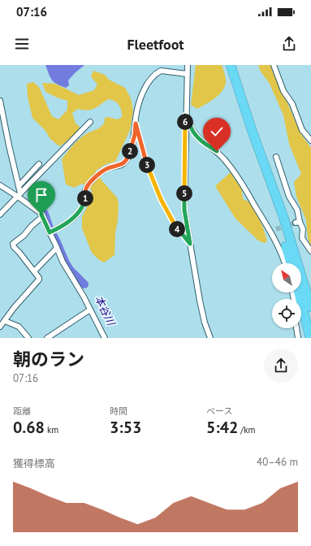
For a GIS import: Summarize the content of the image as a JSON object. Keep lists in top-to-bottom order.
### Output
{
  "water": ["本谷川"],
  "north": "top left",
  "page": {
    "status": "07:16",
    "header": "Fleetfoot",
    "pins": [
      "6",
      "2",
      "3",
      "5",
      "1",
      "4"
    ],
    "heading": ["朝のラン", "07:16"],
    "stats": [
      ["距離", "0.68 km"],
      ["時間", "3:53"],
      ["ペース", "5:42 /km"]
    ],
    "chart": ["獲得標高", "40–46 m"]
  }
}
